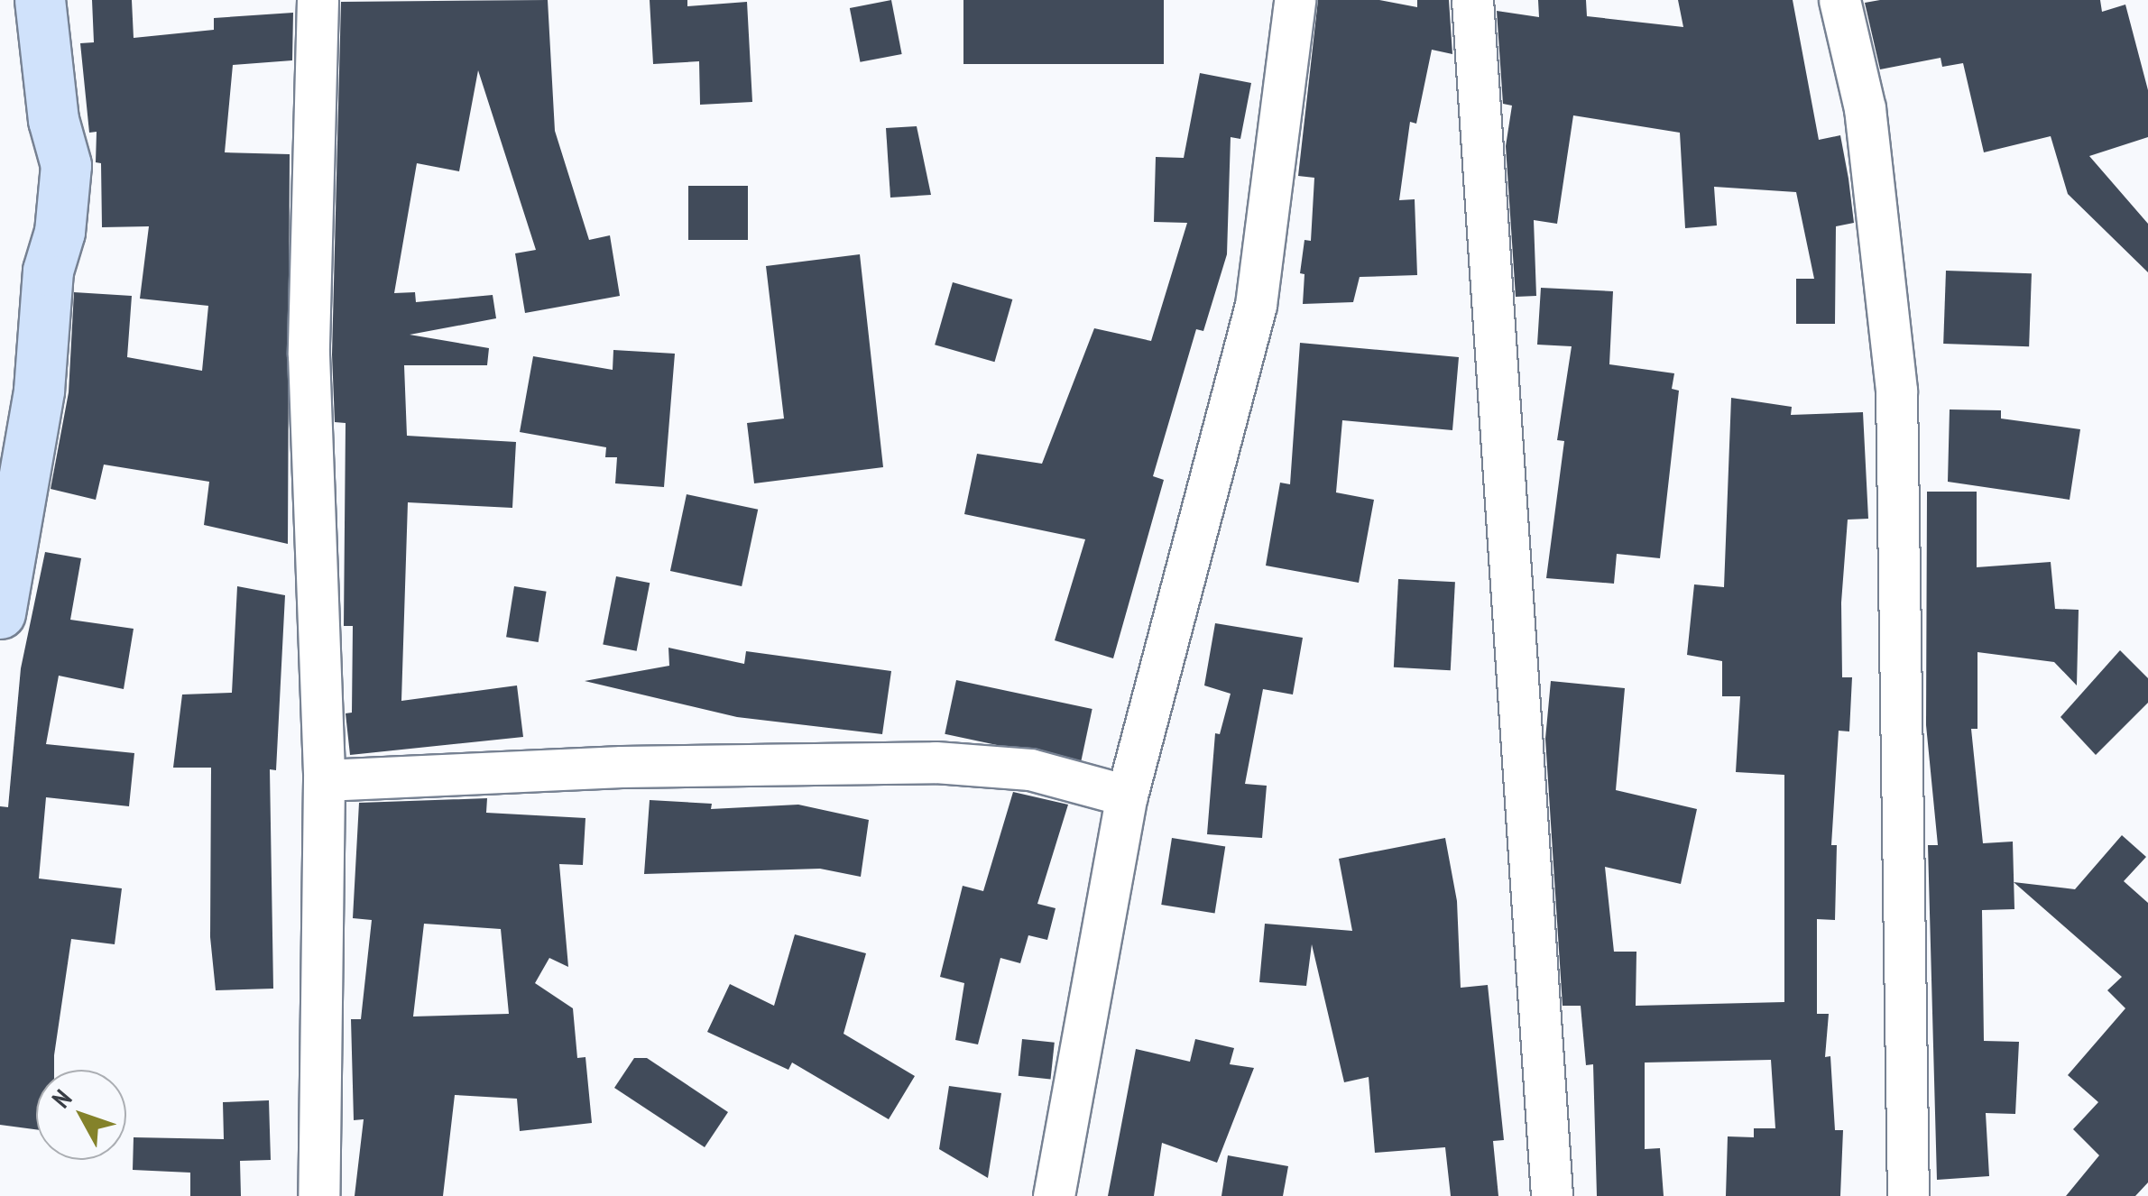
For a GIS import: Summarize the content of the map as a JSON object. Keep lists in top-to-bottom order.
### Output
{
  "north": "top left"
}
